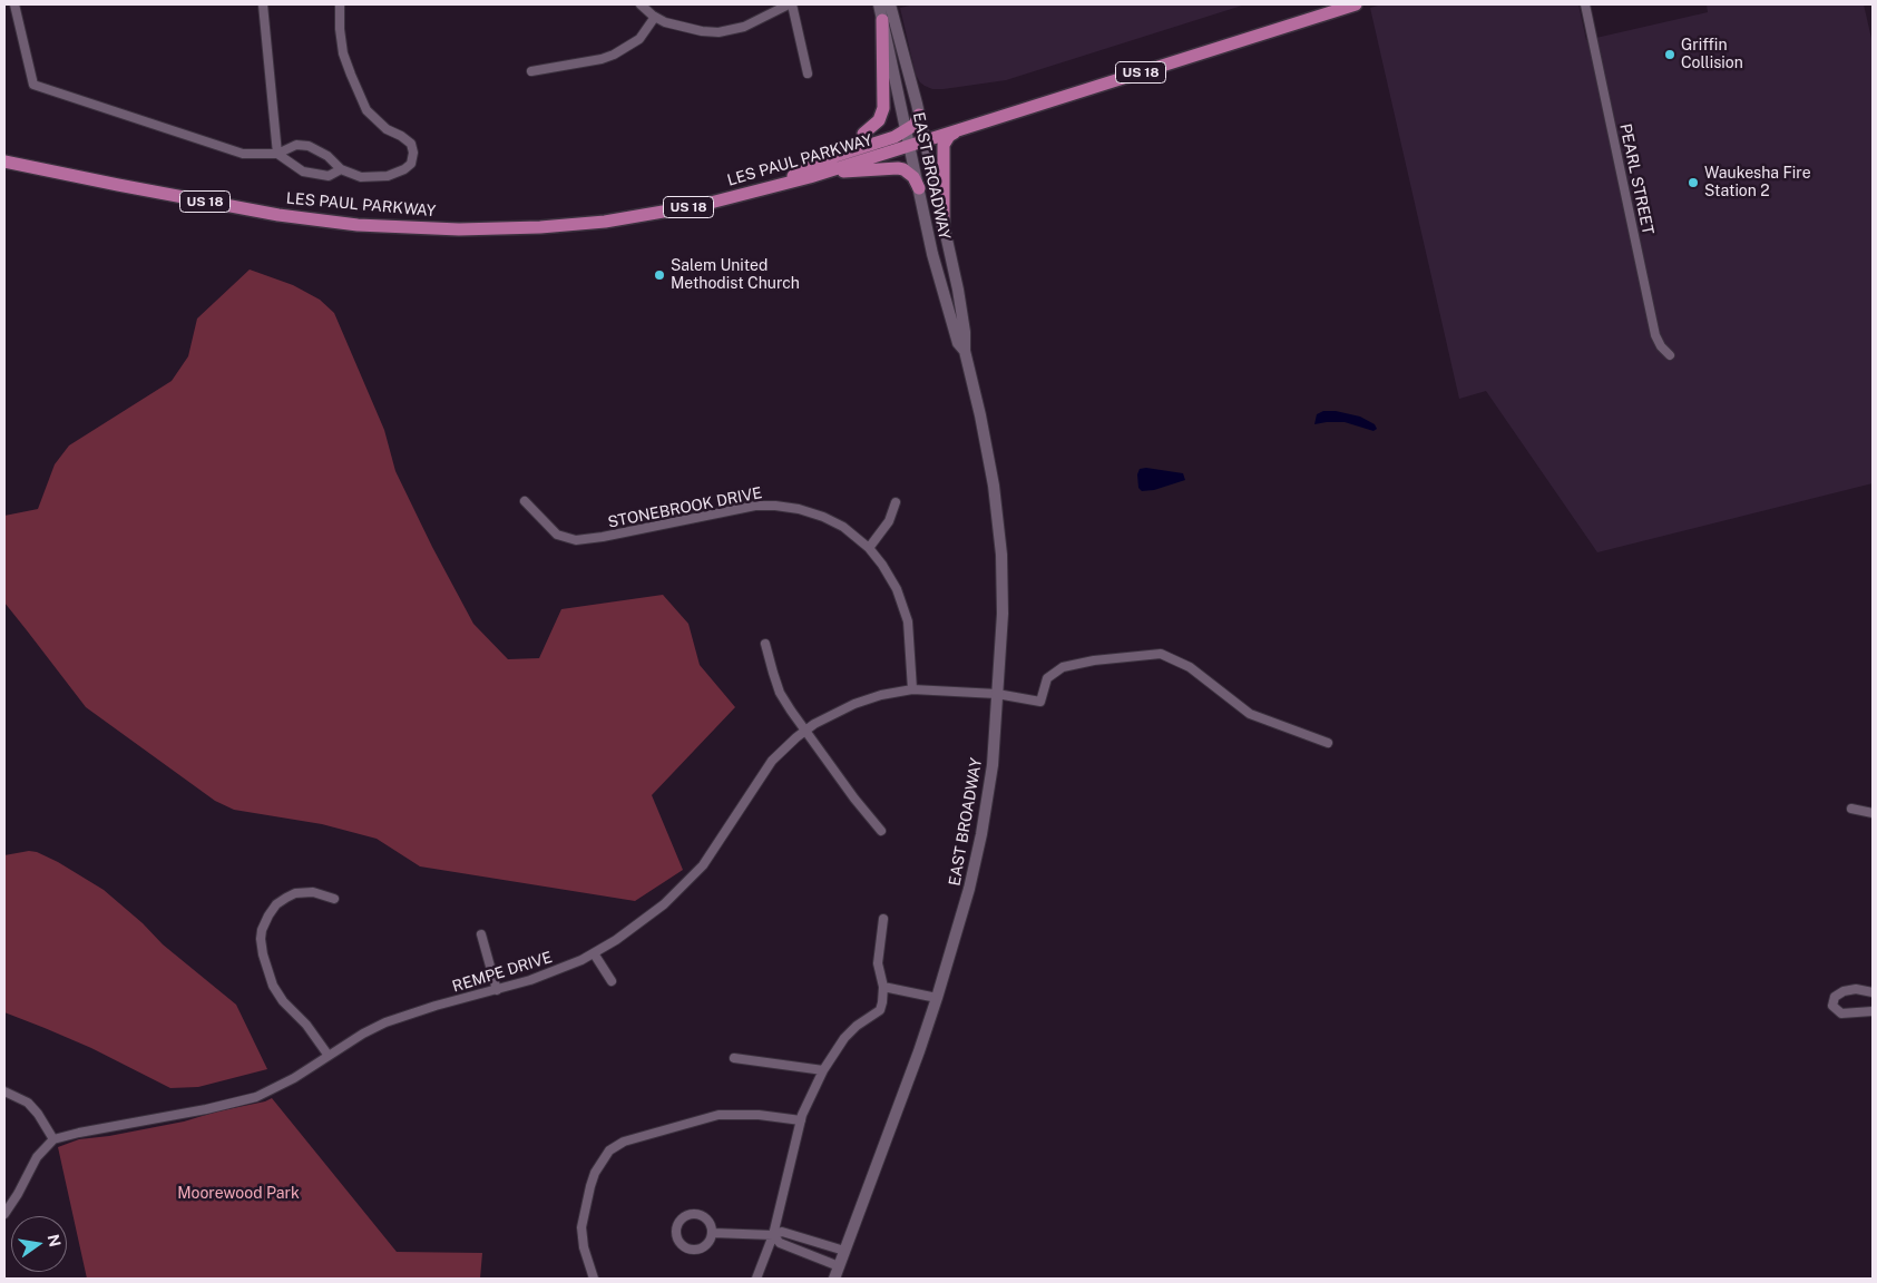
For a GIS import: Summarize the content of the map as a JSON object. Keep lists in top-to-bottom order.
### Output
{
  "streets": {
    "main road": ["US 18", "LES PAUL PARKWAY", "EAST BROADWAY"],
    "street": ["PEARL STREET", "STONEBROOK DRIVE", "REMPE DRIVE"]
  },
  "crossings": [
    ["LES PAUL PARKWAY", "EAST BROADWAY"],
    ["EAST BROADWAY", "REMPE DRIVE"],
    ["STONEBROOK DRIVE", "REMPE DRIVE"]
  ],
  "parks": ["Moorewood Park"],
  "places": ["Griffin Collision", "Waukesha Fire Station 2", "Salem United Methodist Church"],
  "north": "right"
}
